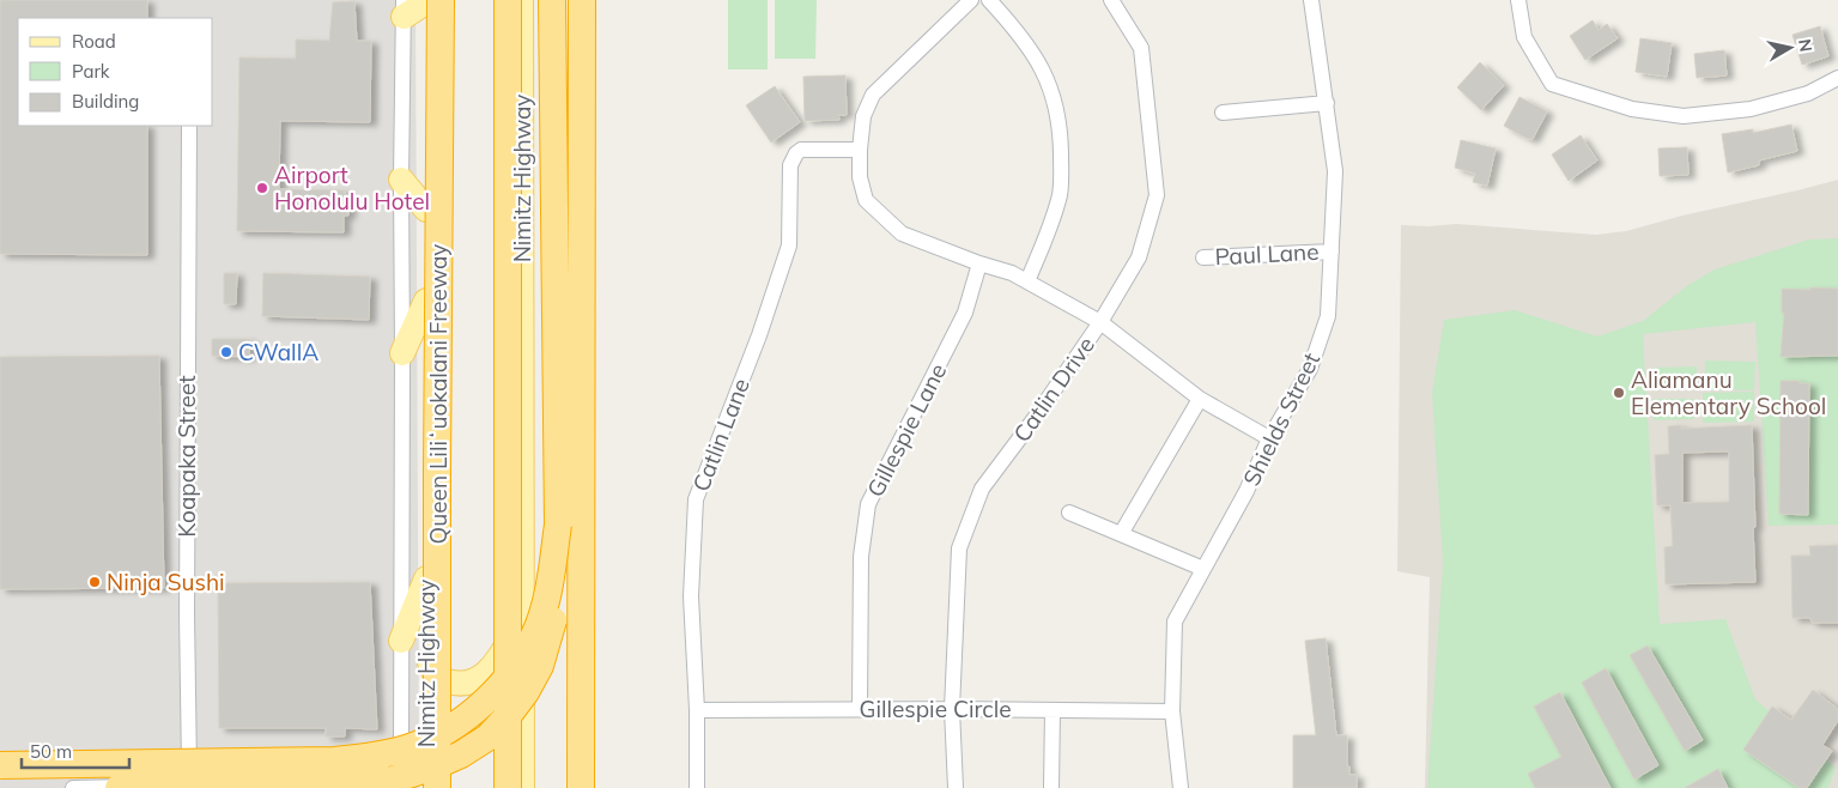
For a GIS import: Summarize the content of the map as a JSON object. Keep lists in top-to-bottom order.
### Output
{
  "streets": {
    "highway": ["Queen Liliʻuokalani Freeway"],
    "main road": ["Nimitz Highway"],
    "street": [
      "Paul Lane",
      "Catlin Drive",
      "Shields Street",
      "Gillespie Lane",
      "Catlin Lane",
      "Koapaka Street",
      "Gillespie Circle"
    ]
  },
  "crossings": [
    ["Nimitz Highway", "Queen Liliʻuokalani Freeway"],
    ["Paul Lane", "Shields Street"],
    ["Catlin Drive", "Gillespie Circle"],
    ["Shields Street", "Gillespie Circle"],
    ["Gillespie Lane", "Gillespie Circle"],
    ["Catlin Lane", "Gillespie Circle"]
  ],
  "places": [
    "Airport Honolulu Hotel",
    "CWallA",
    "Aliamanu Elementary School",
    "Ninja Sushi"
  ],
  "legend": ["Road", "Park", "Building"],
  "scale_bar": "50 m",
  "north": "right"
}
